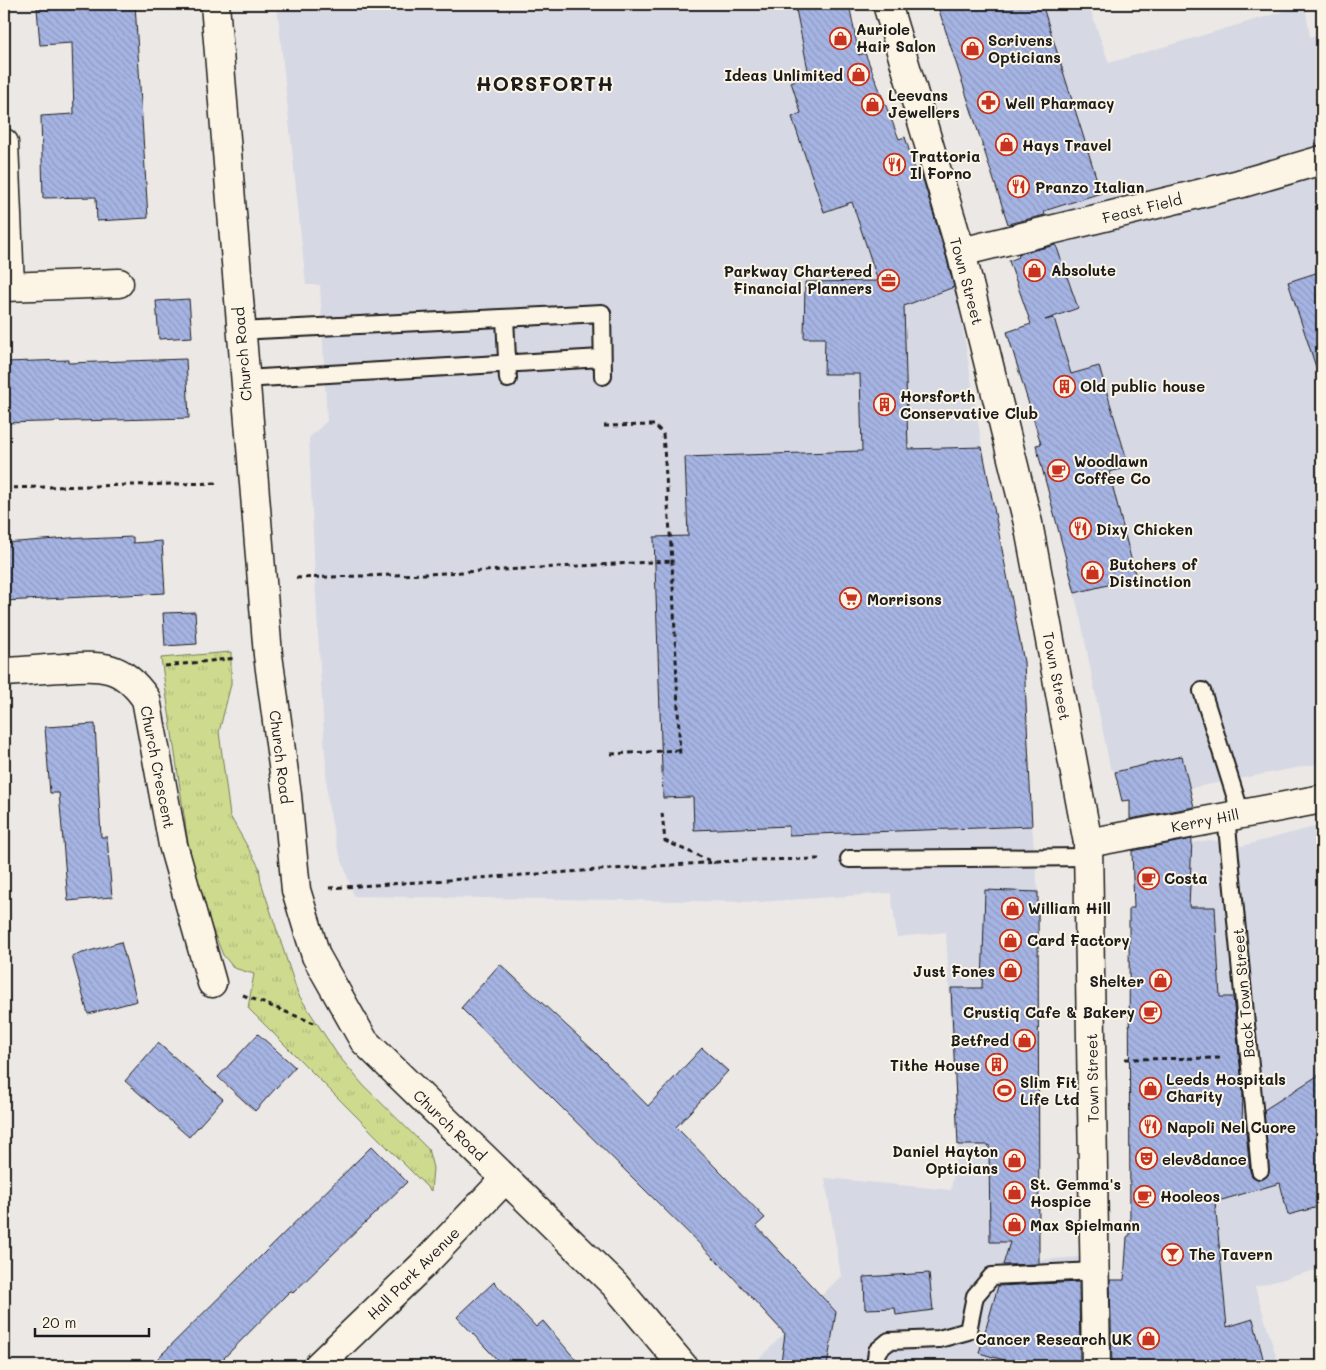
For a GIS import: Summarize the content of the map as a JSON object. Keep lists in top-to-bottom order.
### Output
{
  "streets": {
    "street": [
      "Feast Field",
      "Town Street",
      "Church Road",
      "Church Crescent",
      "Kerry Hill",
      "Hall Park Avenue"
    ],
    "lane": ["Back Town Street"]
  },
  "crossings": [
    ["Feast Field", "Town Street"],
    ["Town Street", "Kerry Hill"],
    ["Church Road", "Hall Park Avenue"],
    ["Kerry Hill", "Back Town Street"]
  ],
  "districts": ["HORSFORTH"],
  "places": {
    "shop": [
      "Auriole Hair Salon",
      "Scrivens Opticians",
      "Ideas Unlimited",
      "Leevans Jewellers",
      "Hays Travel",
      "Absolute",
      "Butchers of Distinction",
      "William Hill",
      "Card Factory",
      "Just Fones",
      "Shelter",
      "Betfred",
      "Leeds Hospitals Charity",
      "Daniel Hayton Opticians",
      "St. Gemma's Hospice",
      "Max Spielmann",
      "Cancer Research UK"
    ],
    "pharmacy": ["Well Pharmacy"],
    "restaurant": [
      "Trattoria Il Forno",
      "Pranzo Italian",
      "Dixy Chicken",
      "Napoli Nel Cuore"
    ],
    "office": ["Parkway Chartered Financial Planners"],
    "building": ["Old public house", "Horsforth Conservative Club", "Tithe House"],
    "cafe": [
      "Woodlawn Coffee Co",
      "Costa",
      "Crustiq Cafe & Bakery",
      "Hooleos"
    ],
    "supermarket": ["Morrisons"],
    "sports": ["Slim Fit Life Ltd"],
    "theatre": ["elev8dance"],
    "bar": ["The Tavern"]
  },
  "scale_bar": "20 m"
}
